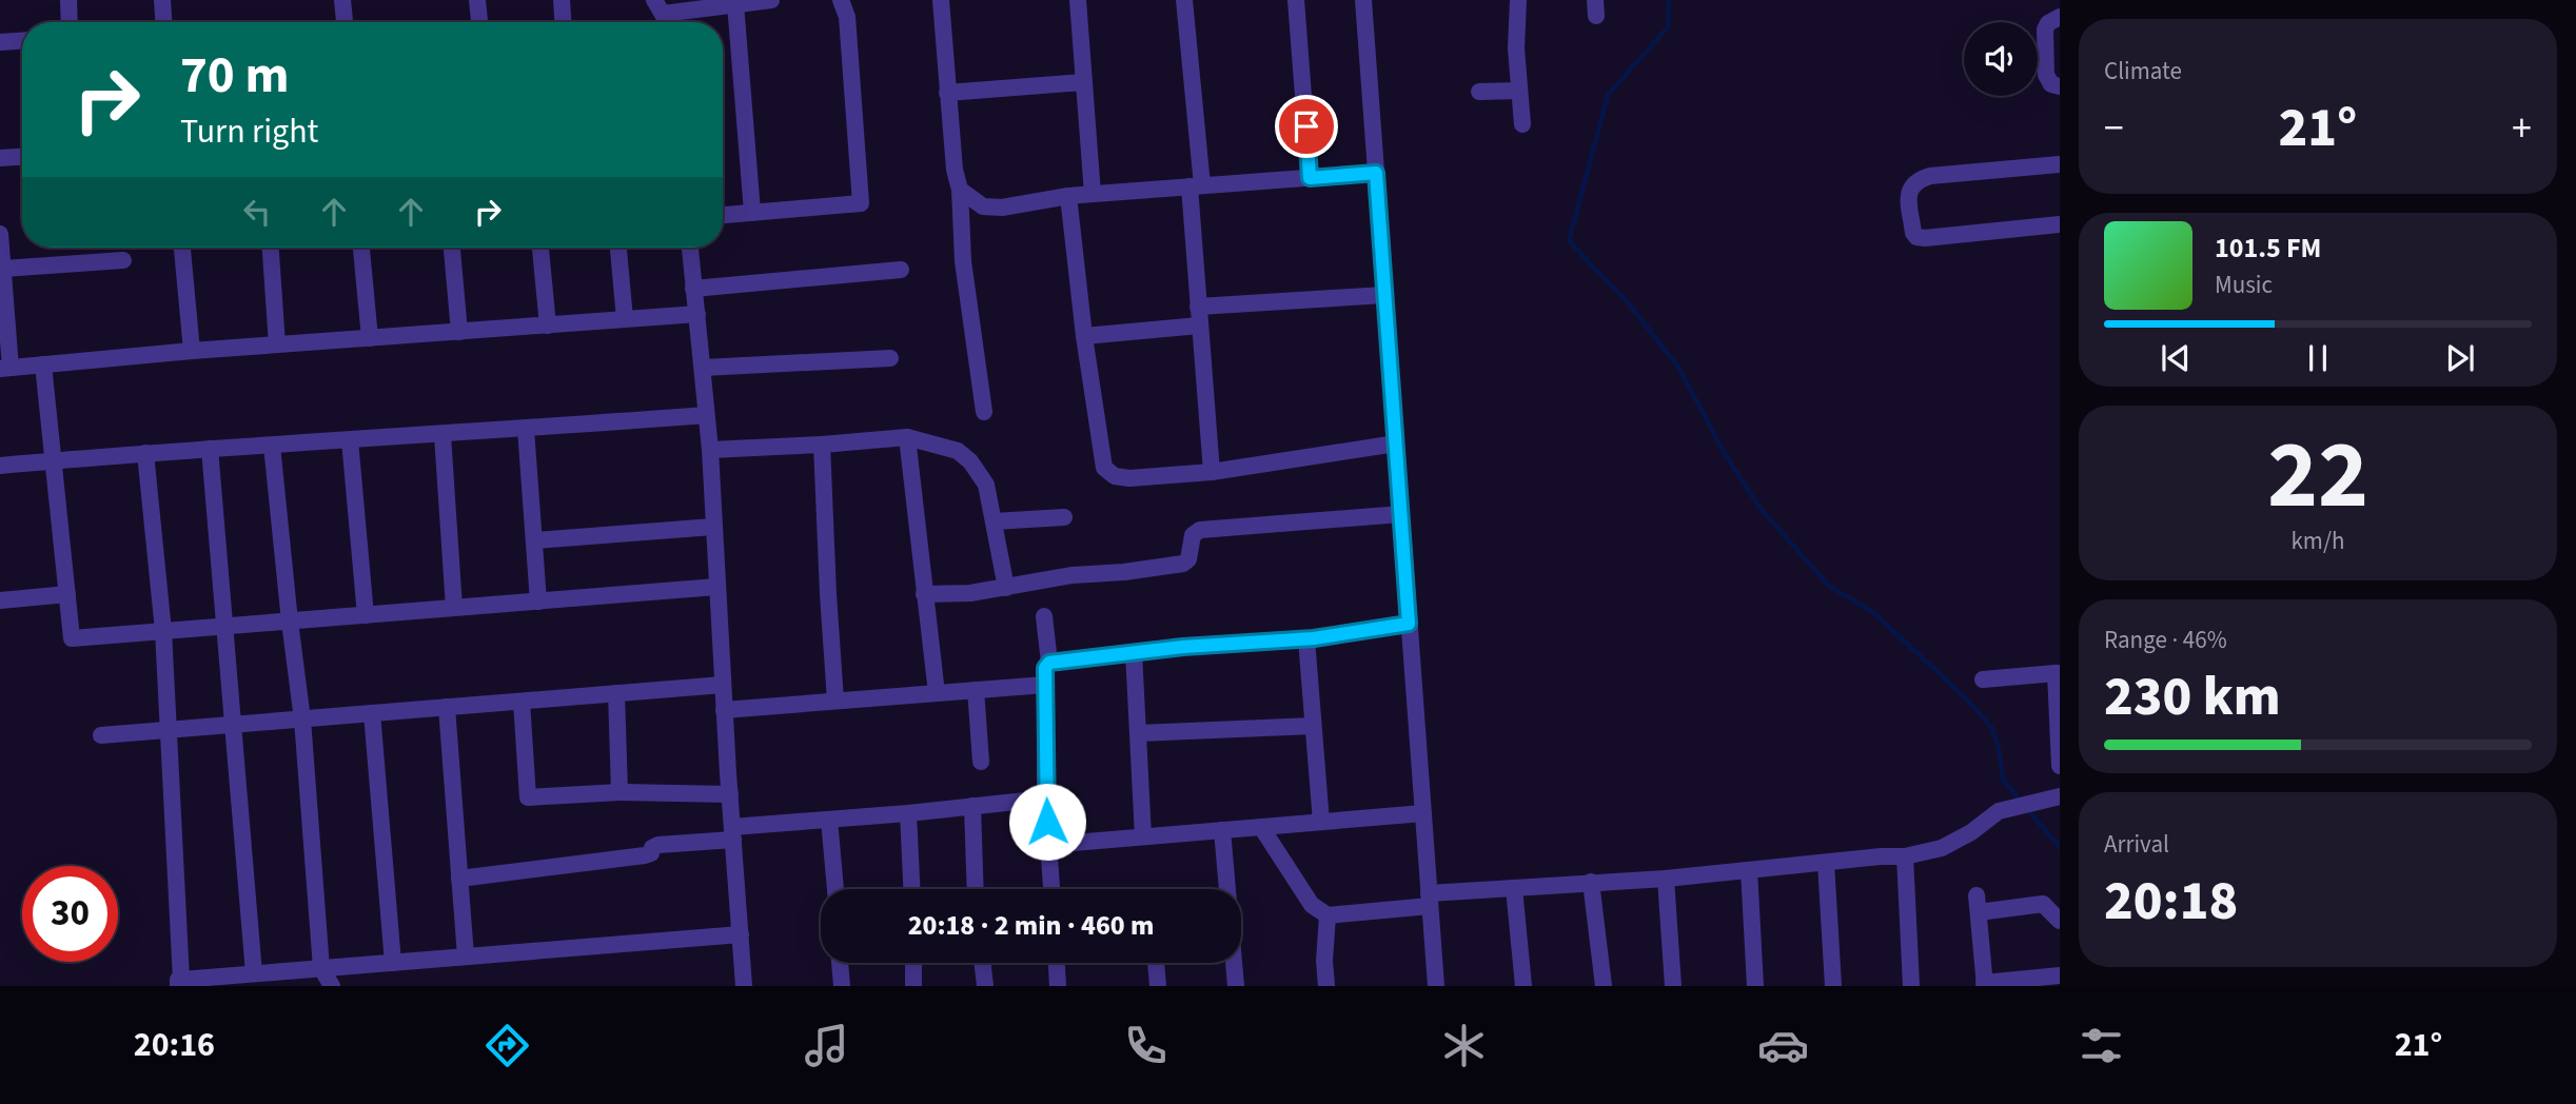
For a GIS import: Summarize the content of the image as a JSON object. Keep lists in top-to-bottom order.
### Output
{
  "page": {
    "tile": [
      "Climate",
      ["22", "km/h"],
      ["Range · 46%", "230 km"],
      ["Arrival", "20:18"]
    ],
    "turn": ["70 m", "Turn right"],
    "heat": ["−", "21°", "+"],
    "song": ["101.5 FM", "Music"],
    "limit": "30",
    "trip": "20:18 · 2 min · 460 m",
    "tabs": ["20:16", "21°"]
  }
}
